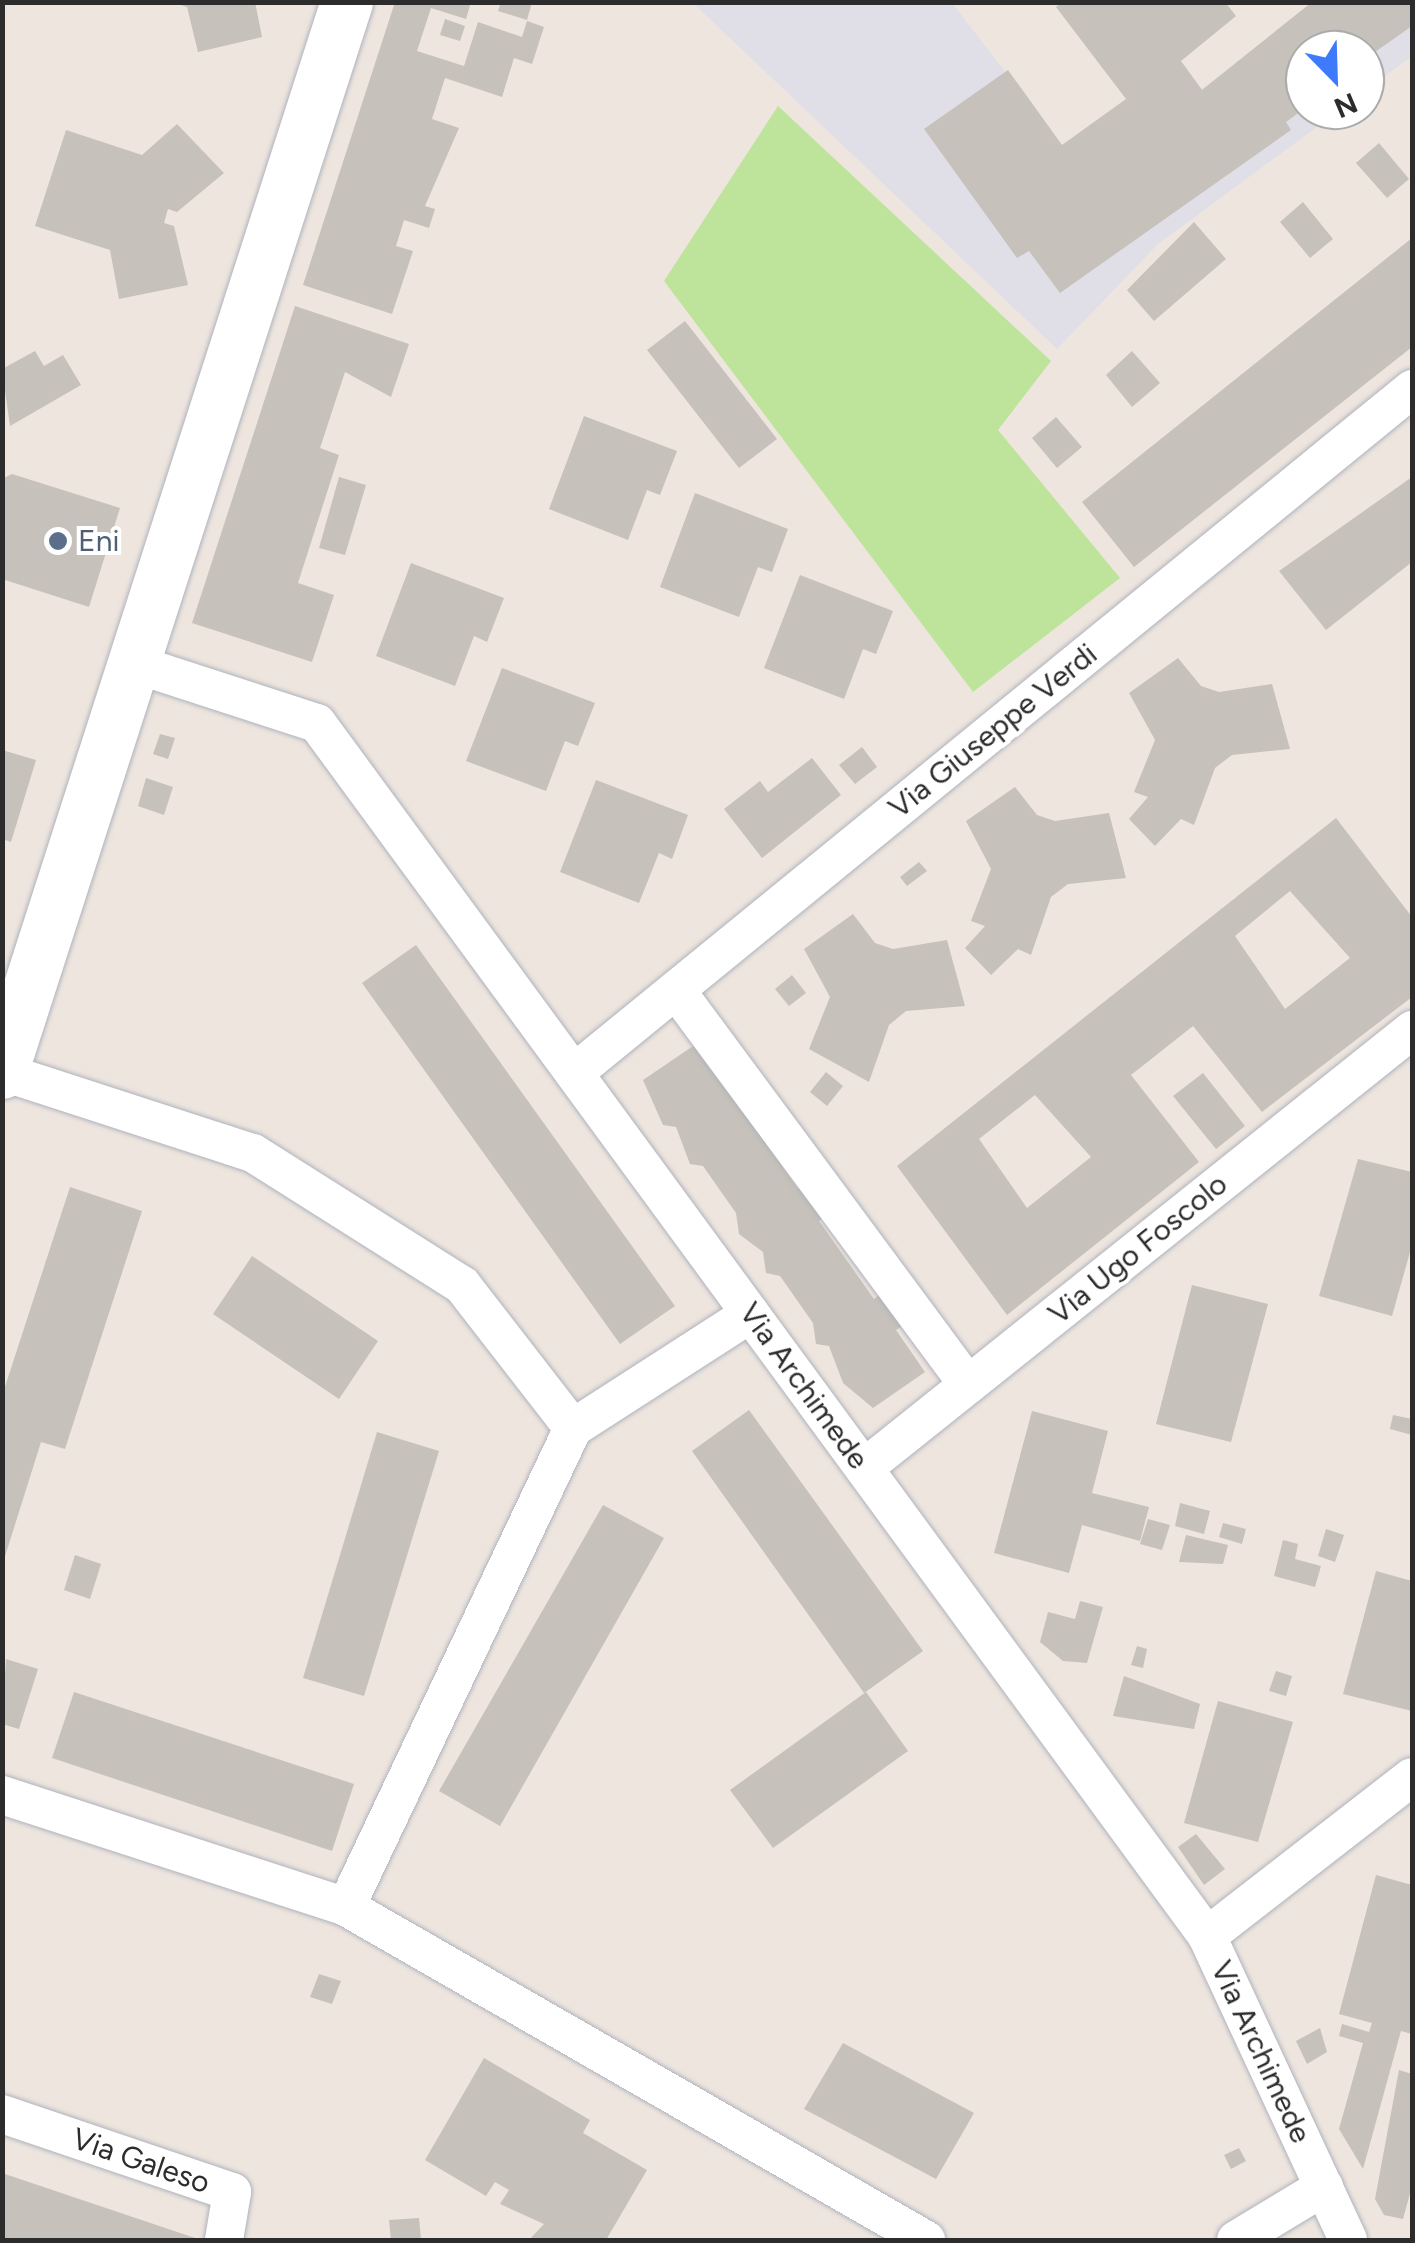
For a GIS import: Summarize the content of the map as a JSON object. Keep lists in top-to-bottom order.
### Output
{
  "streets": {
    "street": [
      "Via Giuseppe Verdi",
      "Via Ugo Foscolo",
      "Via Archimede",
      "Via Galeso"
    ]
  },
  "crossings": [
    ["Via Giuseppe Verdi", "Via Archimede"],
    ["Via Ugo Foscolo", "Via Archimede"]
  ],
  "places": ["Eni"],
  "north": "bottom right"
}
